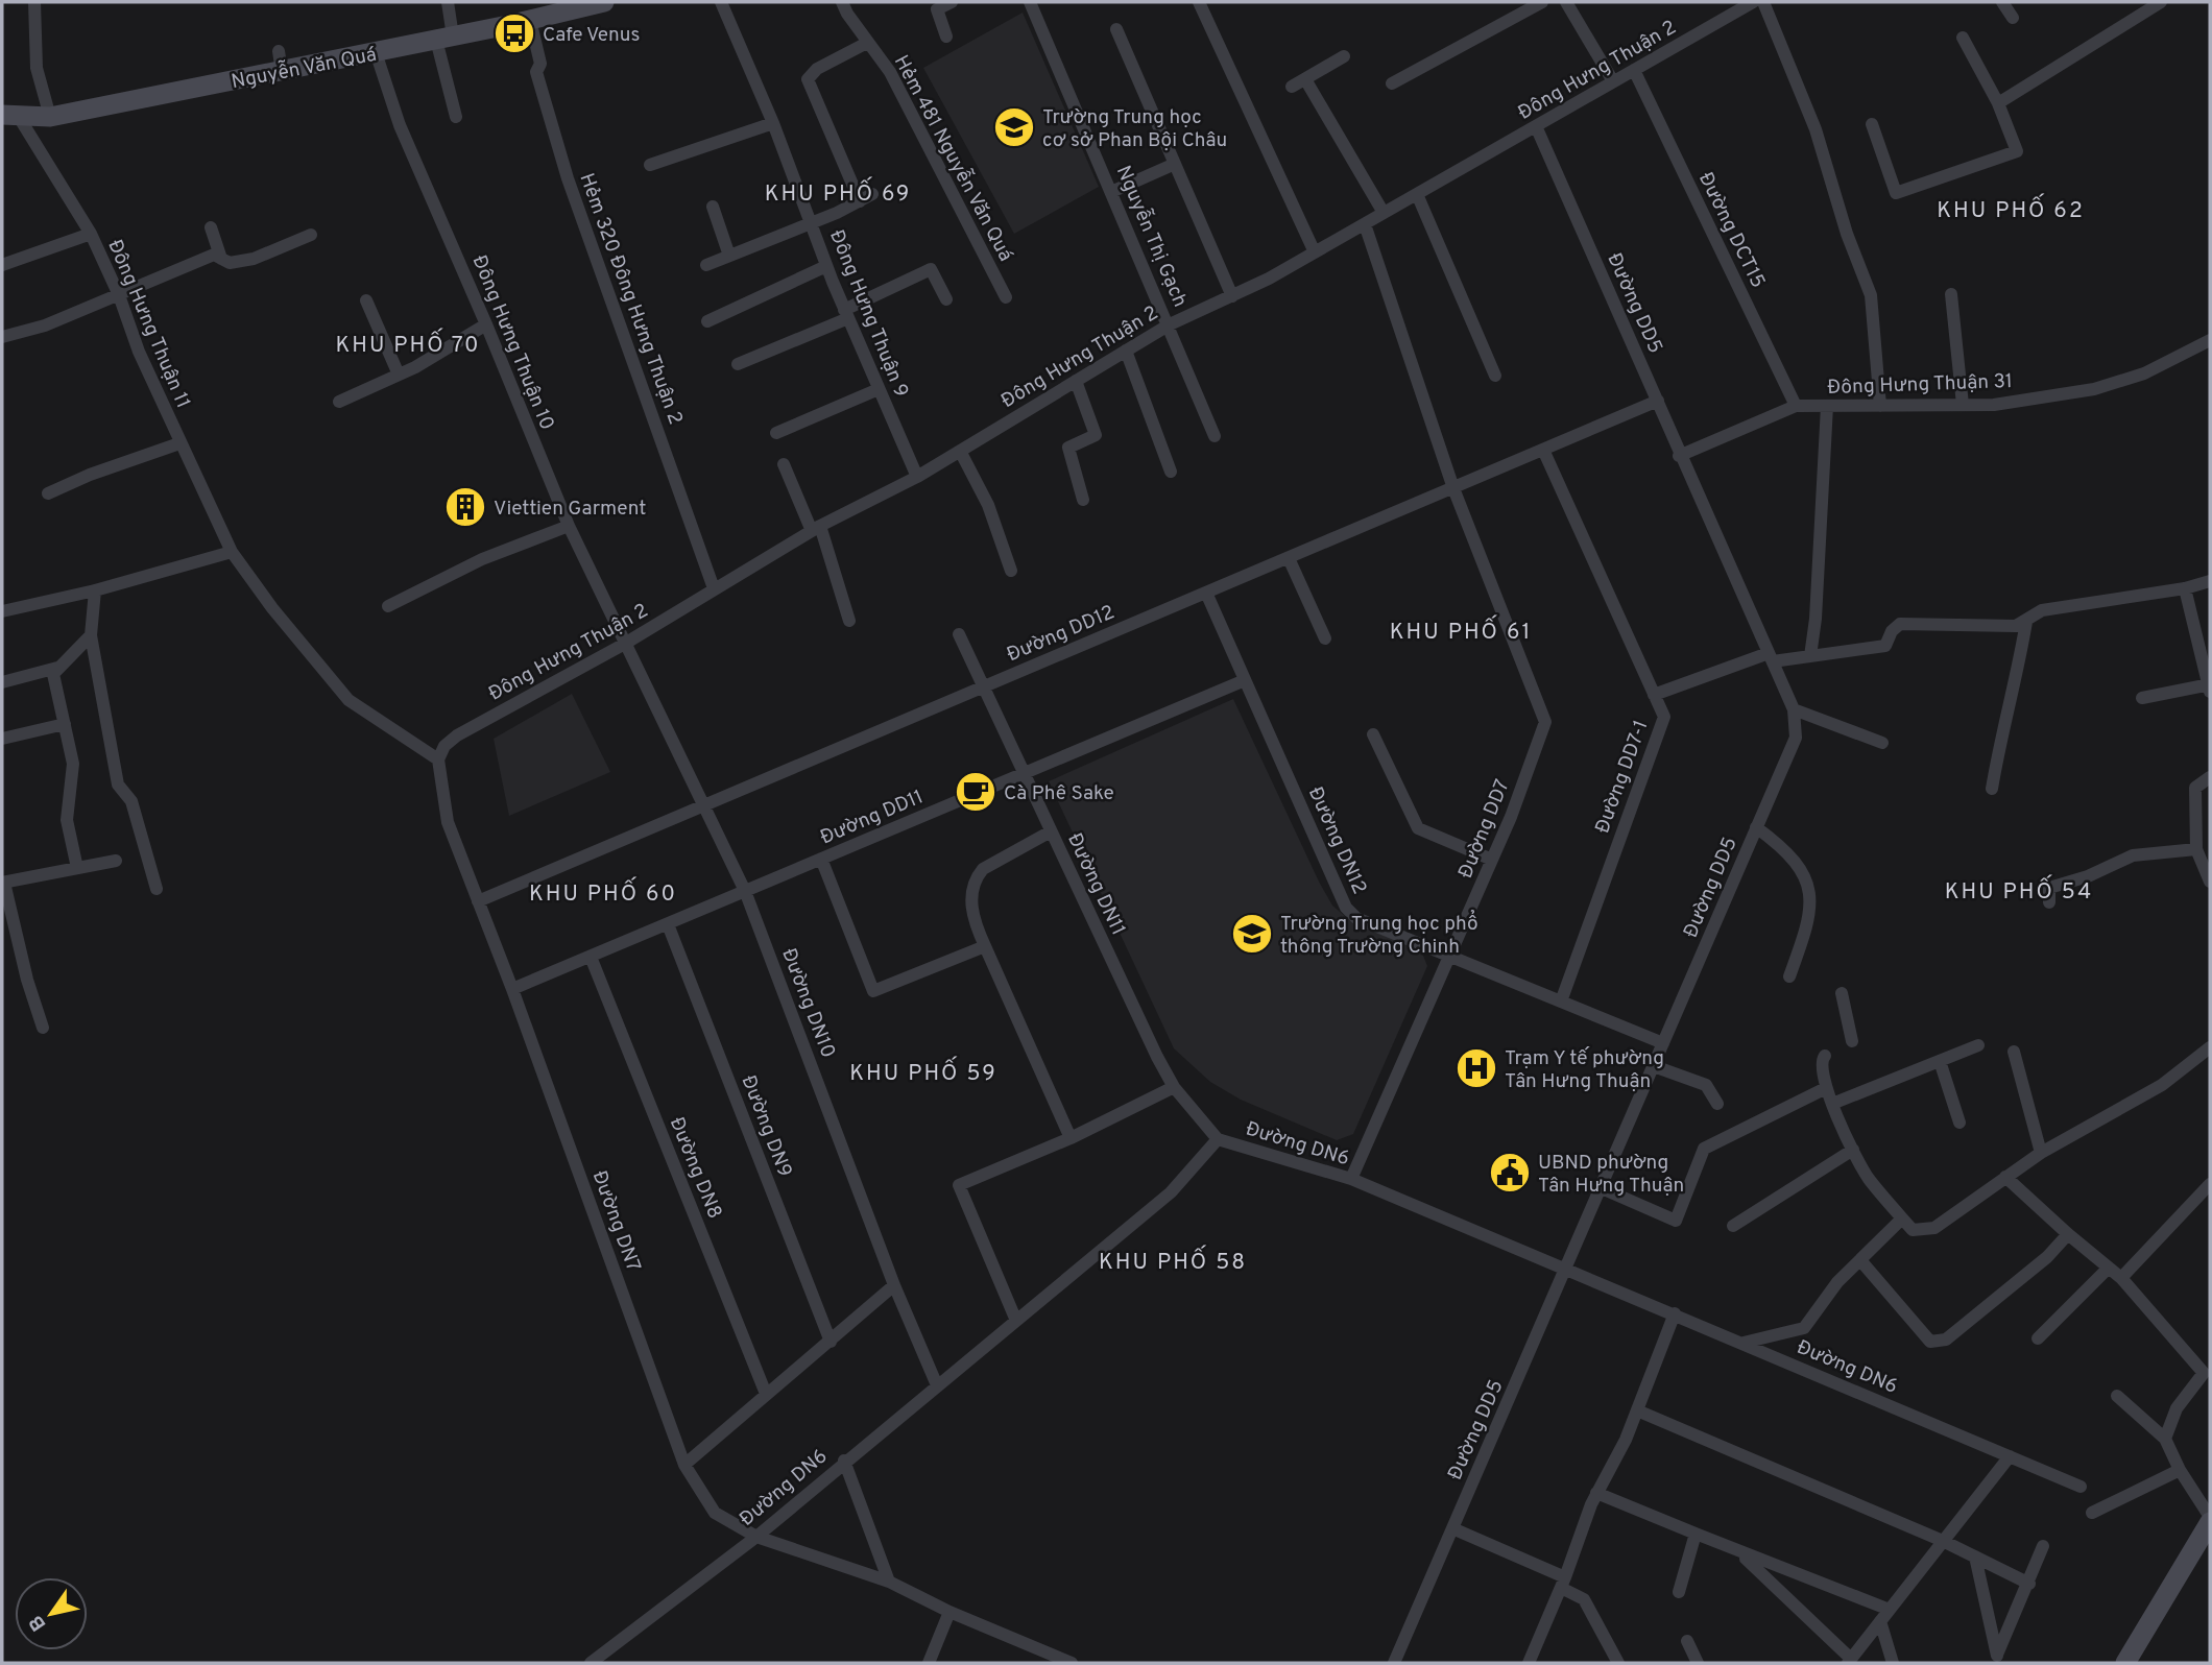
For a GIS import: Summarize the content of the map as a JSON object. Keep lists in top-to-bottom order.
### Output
{
  "streets": {
    "main road": ["Nguyễn Văn Quá"],
    "street": [
      "Đông Hưng Thuận 2",
      "Hẻm 481 Nguyễn Văn Quá",
      "Đường DCT15",
      "Nguyễn Thị Gạch",
      "Hẻm 320 Đông Hưng Thuận 2",
      "Đường DD5",
      "Đông Hưng Thuận 9",
      "Đông Hưng Thuận 11",
      "Đông Hưng Thuận 10",
      "Đông Hưng Thuận 31",
      "Đường DD12",
      "Đường DD7-1",
      "Đường DD11",
      "Đường DD7",
      "Đường DN12",
      "Đường DN11",
      "Đường DN10",
      "Đường DN9",
      "Đường DN6",
      "Đường DN8",
      "Đường DN7"
    ]
  },
  "crossings": [
    ["Nguyễn Văn Quá", "Hẻm 320 Đông Hưng Thuận 2"],
    ["Nguyễn Văn Quá", "Đông Hưng Thuận 11"],
    ["Nguyễn Văn Quá", "Đông Hưng Thuận 10"],
    ["Đông Hưng Thuận 2", "Đường DCT15"],
    ["Đông Hưng Thuận 2", "Nguyễn Thị Gạch"],
    ["Đông Hưng Thuận 2", "Hẻm 320 Đông Hưng Thuận 2"],
    ["Đông Hưng Thuận 2", "Đường DD5"],
    ["Đông Hưng Thuận 2", "Đông Hưng Thuận 9"],
    ["Đông Hưng Thuận 2", "Đông Hưng Thuận 11"],
    ["Đông Hưng Thuận 2", "Đông Hưng Thuận 10"],
    ["Đông Hưng Thuận 2", "Đường DD7"],
    ["Đông Hưng Thuận 2", "Đường DN10"],
    ["Đông Hưng Thuận 2", "Đường DN7"],
    ["Đường DCT15", "Đông Hưng Thuận 31"],
    ["Đường DD5", "Đường DD12"],
    ["Đường DD5", "Đường DN12"],
    ["Đường DD5", "Đường DN6"],
    ["Đông Hưng Thuận 11", "Đường DN7"],
    ["Đông Hưng Thuận 10", "Đường DN10"],
    ["Đường DD12", "Đường DD7-1"],
    ["Đường DD12", "Đường DD7"],
    ["Đường DD12", "Đường DN12"],
    ["Đường DD12", "Đường DN11"],
    ["Đường DD12", "Đường DN10"],
    ["Đường DD12", "Đường DN7"],
    ["Đường DD7-1", "Đường DN12"],
    ["Đường DD11", "Đường DN12"],
    ["Đường DD11", "Đường DN11"],
    ["Đường DD11", "Đường DN10"],
    ["Đường DD11", "Đường DN9"],
    ["Đường DD11", "Đường DN8"],
    ["Đường DD11", "Đường DN7"],
    ["Đường DD7", "Đường DN12"],
    ["Đường DD7", "Đường DN6"],
    ["Đường DN11", "Đường DN6"],
    ["Đường DN10", "Đường DN6"],
    ["Đường DN6", "Đường DN7"]
  ],
  "districts": [
    "KHU PHỐ 69",
    "KHU PHỐ 62",
    "KHU PHỐ 70",
    "KHU PHỐ 61",
    "KHU PHỐ 54",
    "KHU PHỐ 60",
    "KHU PHỐ 59",
    "KHU PHỐ 58"
  ],
  "places": {
    "bus stop": ["Cafe Venus"],
    "school or university": ["Trường Trung học cơ sở Phan Bội Châu", "Trường Trung học phổ thông Trường Chinh"],
    "building": ["Viettien Garment"],
    "cafe": ["Cà Phê Sake"],
    "hospital": ["Trạm Y tế phường Tân Hưng Thuận"],
    "public building": ["UBND phường Tân Hưng Thuận"]
  },
  "north": "bottom left"
}
